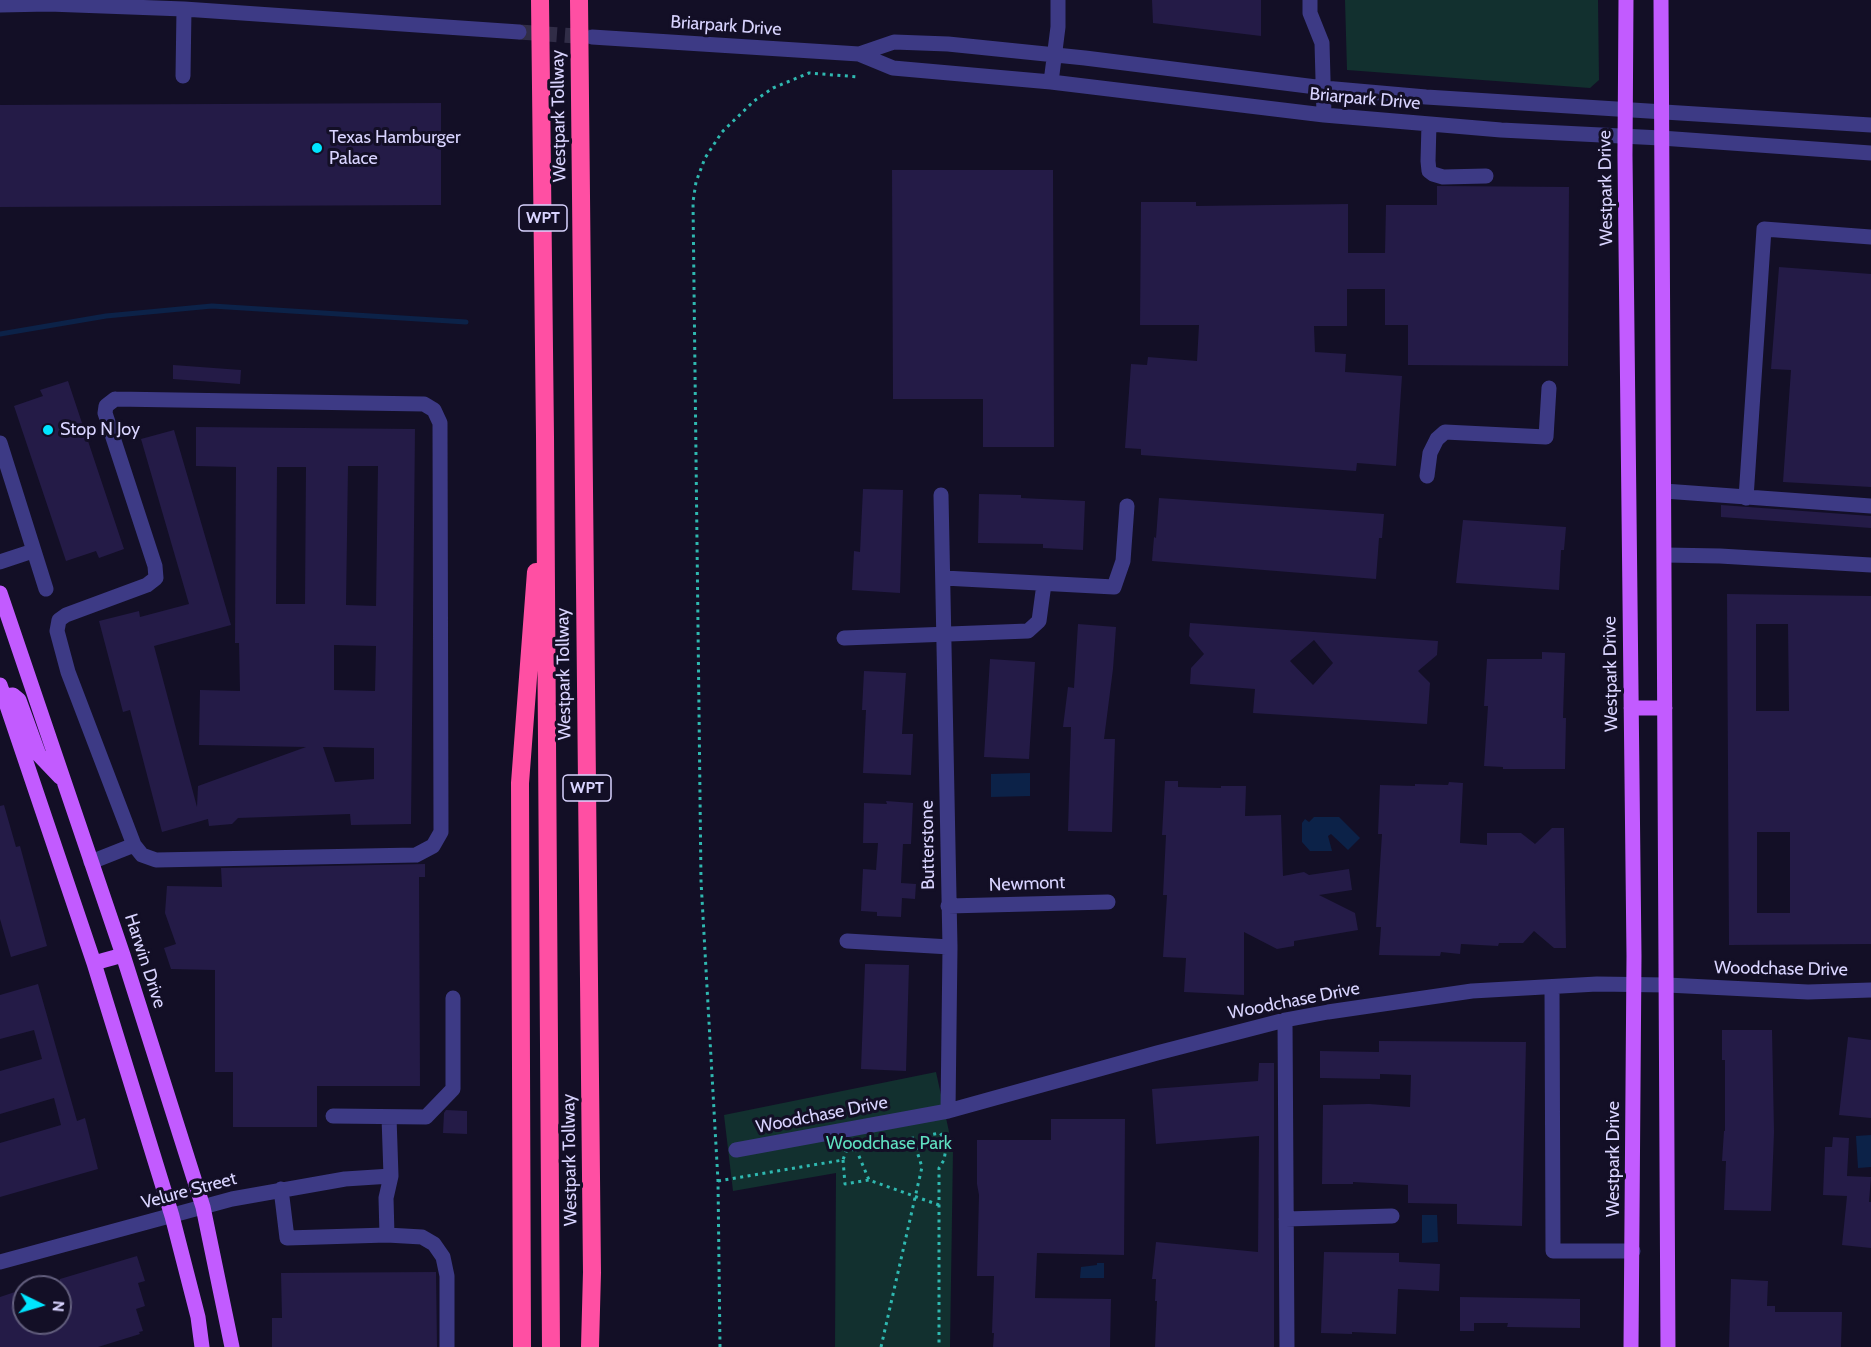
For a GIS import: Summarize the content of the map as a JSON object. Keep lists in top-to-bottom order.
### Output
{
  "streets": {
    "highway": ["Westpark Tollway", "WPT"],
    "main road": ["Westpark Drive", "Harwin Drive"],
    "street": [
      "Briarpark Drive",
      "Butterstone",
      "Newmont",
      "Woodchase Drive",
      "Velure Street"
    ]
  },
  "crossings": [
    ["Briarpark Drive", "Westpark Drive"],
    ["Westpark Drive", "Woodchase Drive"],
    ["Butterstone", "Newmont"],
    ["Butterstone", "Woodchase Drive"],
    ["Harwin Drive", "Velure Street"]
  ],
  "parks": ["Woodchase Park"],
  "places": ["Texas Hamburger Palace", "Stop N Joy"],
  "north": "right"
}
